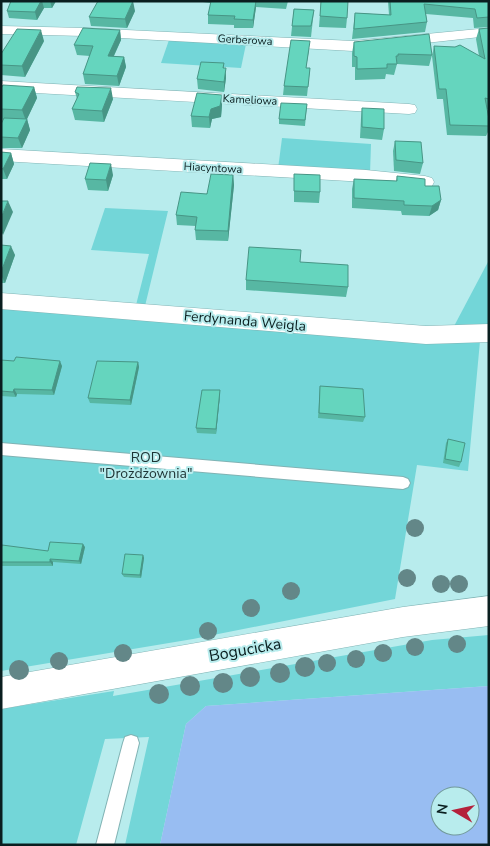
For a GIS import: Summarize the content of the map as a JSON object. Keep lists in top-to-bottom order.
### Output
{
  "streets": {
    "street": [
      "Gerberowa",
      "Kameliowa",
      "Hiacyntowa",
      "Ferdynanda Weigla",
      "Bogucicka"
    ]
  },
  "parks": ["ROD \"Drożdżownia\""],
  "north": "left"
}
